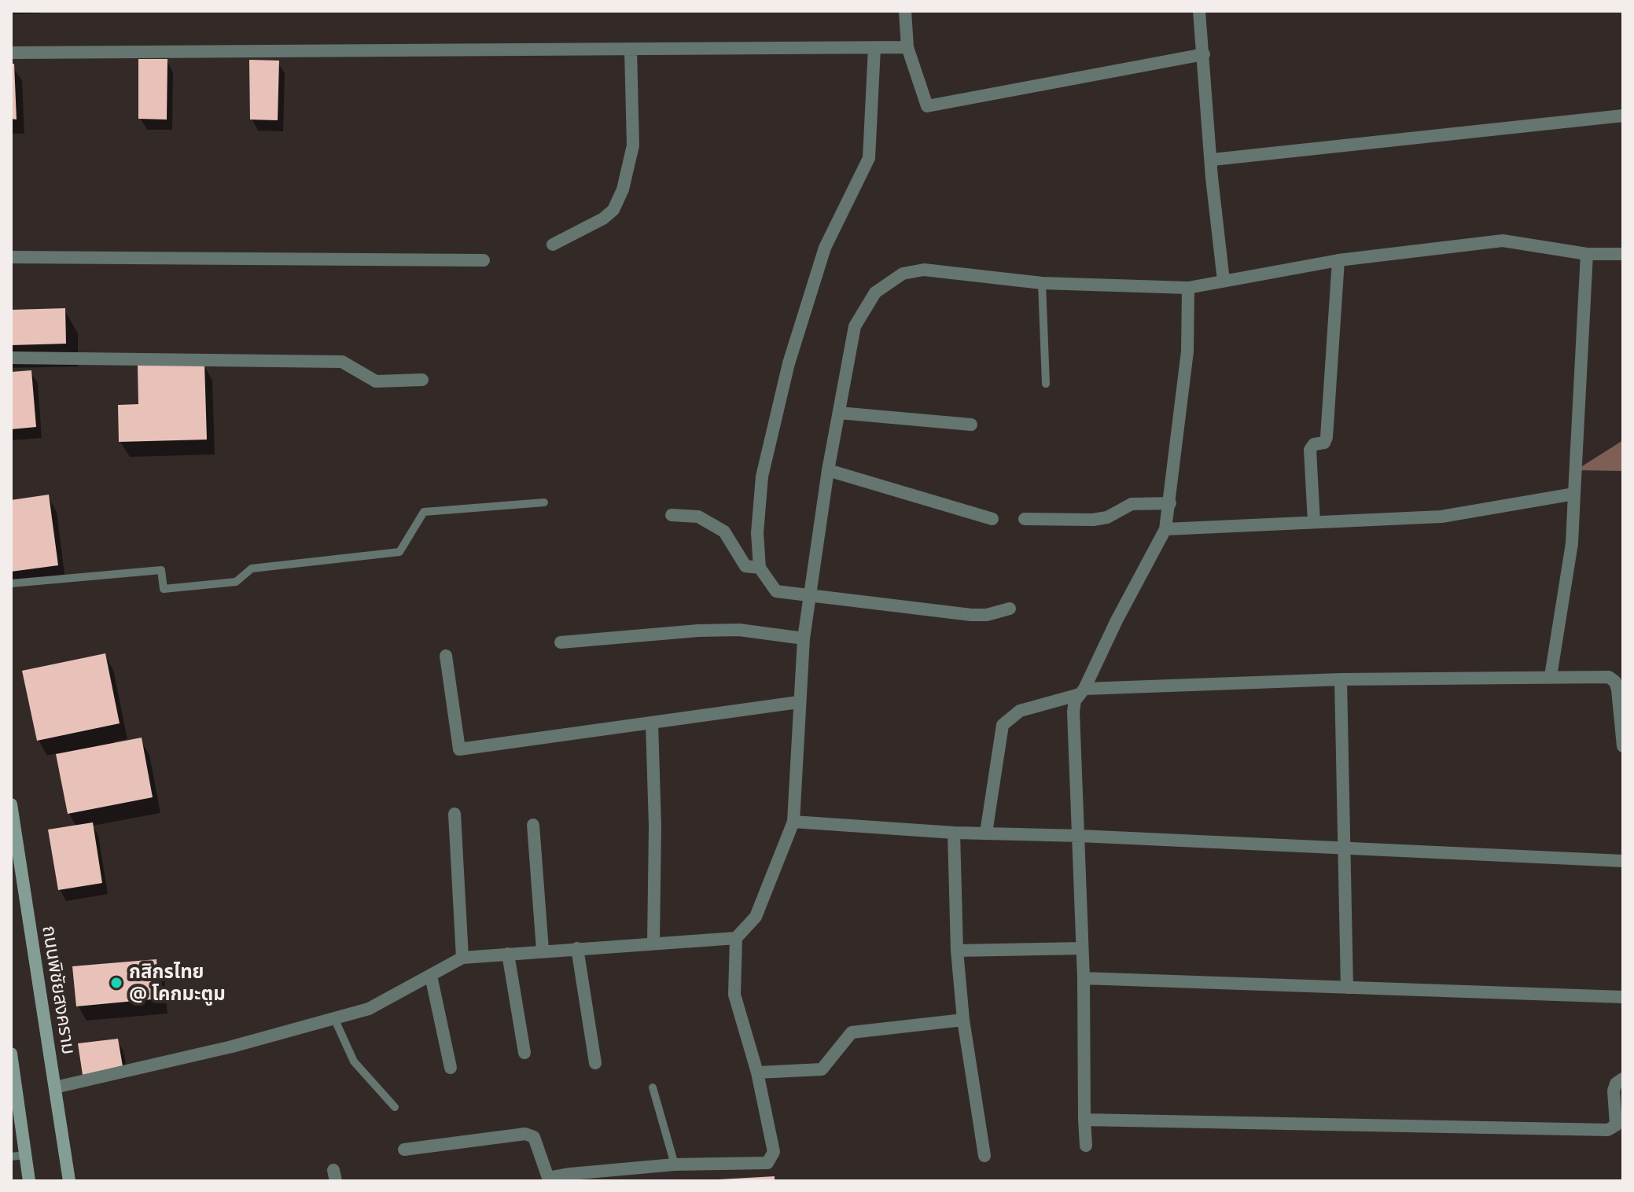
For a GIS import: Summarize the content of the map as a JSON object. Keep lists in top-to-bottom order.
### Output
{
  "streets": {
    "main road": ["ถนนพิชัยสงคราม"]
  },
  "places": ["กสิกรไทย @ โคกมะตูม"]
}
